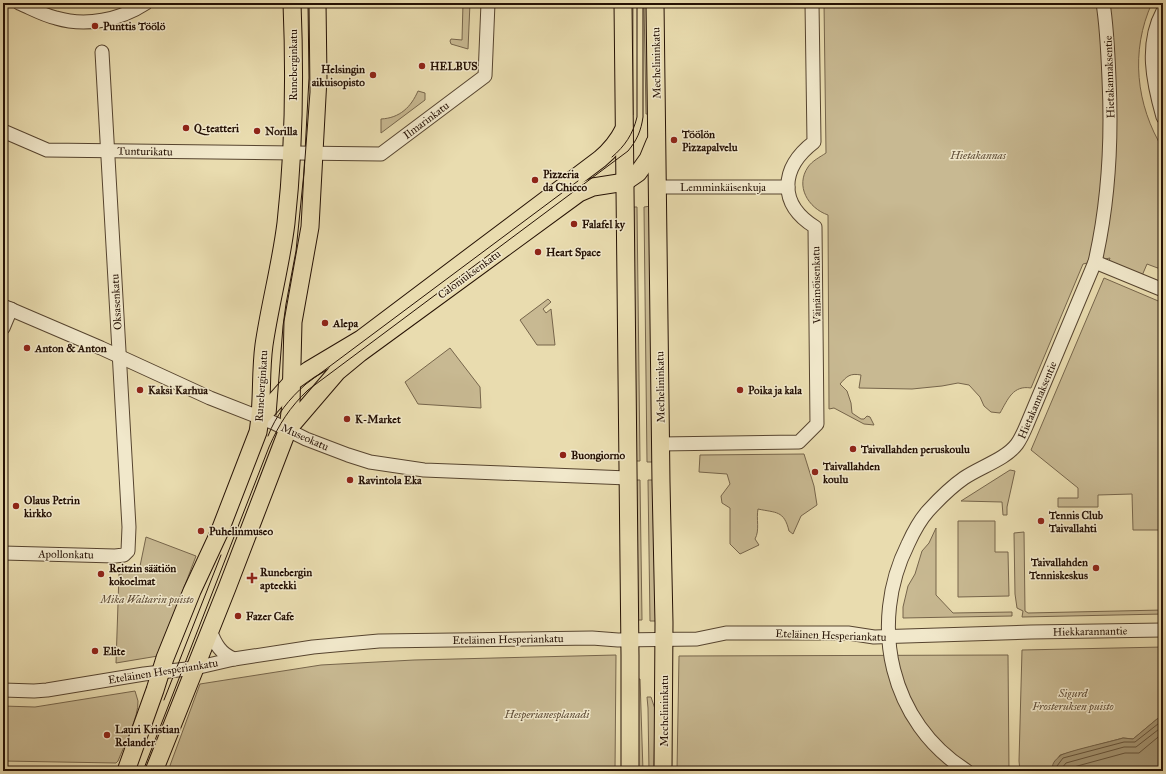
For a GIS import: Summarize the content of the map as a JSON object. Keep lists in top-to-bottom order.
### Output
{
  "streets": {
    "main road": ["Mechelininkatu", "Runeberginkatu", "Caloniuksenkatu"],
    "street": [
      "Hietakannaksentie",
      "Ilmarinkatu",
      "Tunturikatu",
      "Lemminkäisenkuja",
      "Väinämöisenkatu",
      "Oksasenkatu",
      "Museokatu",
      "Apollonkatu",
      "Hiekkarannantie",
      "Eteläinen Hesperiankatu"
    ]
  },
  "crossings": [
    ["Mechelininkatu", "Lemminkäisenkuja"],
    ["Mechelininkatu", "Caloniuksenkatu"],
    ["Mechelininkatu", "Väinämöisenkatu"],
    ["Mechelininkatu", "Eteläinen Hesperiankatu"],
    ["Runeberginkatu", "Ilmarinkatu"],
    ["Runeberginkatu", "Tunturikatu"],
    ["Runeberginkatu", "Caloniuksenkatu"],
    ["Runeberginkatu", "Museokatu"],
    ["Runeberginkatu", "Eteläinen Hesperiankatu"],
    ["Hietakannaksentie", "Eteläinen Hesperiankatu"],
    ["Ilmarinkatu", "Tunturikatu"],
    ["Tunturikatu", "Oksasenkatu"],
    ["Lemminkäisenkuja", "Väinämöisenkatu"],
    ["Caloniuksenkatu", "Museokatu"],
    ["Oksasenkatu", "Museokatu"],
    ["Oksasenkatu", "Apollonkatu"],
    ["Hiekkarannantie", "Eteläinen Hesperiankatu"]
  ],
  "parks": [
    "Hietakannas",
    "Mika Waltarin puisto",
    "Sigurd Frosteruksen puisto",
    "Hesperianesplanadi"
  ],
  "places": {
    "other": [
      "Punttis Töölö",
      "HELBUS",
      "Helsingin aikuisopisto",
      "Q-teatteri",
      "Norilla",
      "Töölön Pizzapalvelu",
      "Pizzeria da Chicco",
      "Falafel ky",
      "Heart Space",
      "Alepa",
      "Anton & Anton",
      "Kaksi Karhua",
      "Poika ja kala",
      "K-Market",
      "Taivallahden peruskoulu",
      "Buongiorno",
      "Taivallahden koulu",
      "Ravintola Eka",
      "Olaus Petrin kirkko",
      "Tennis Club Taivallahti",
      "Puhelinmuseo",
      "Taivallahden Tenniskeskus",
      "Reitzin säätiön kokoelmat",
      "Fazer Cafe",
      "Elite",
      "Lauri Kristian Relander"
    ],
    "health": ["Runebergin apteekki"]
  }
}
